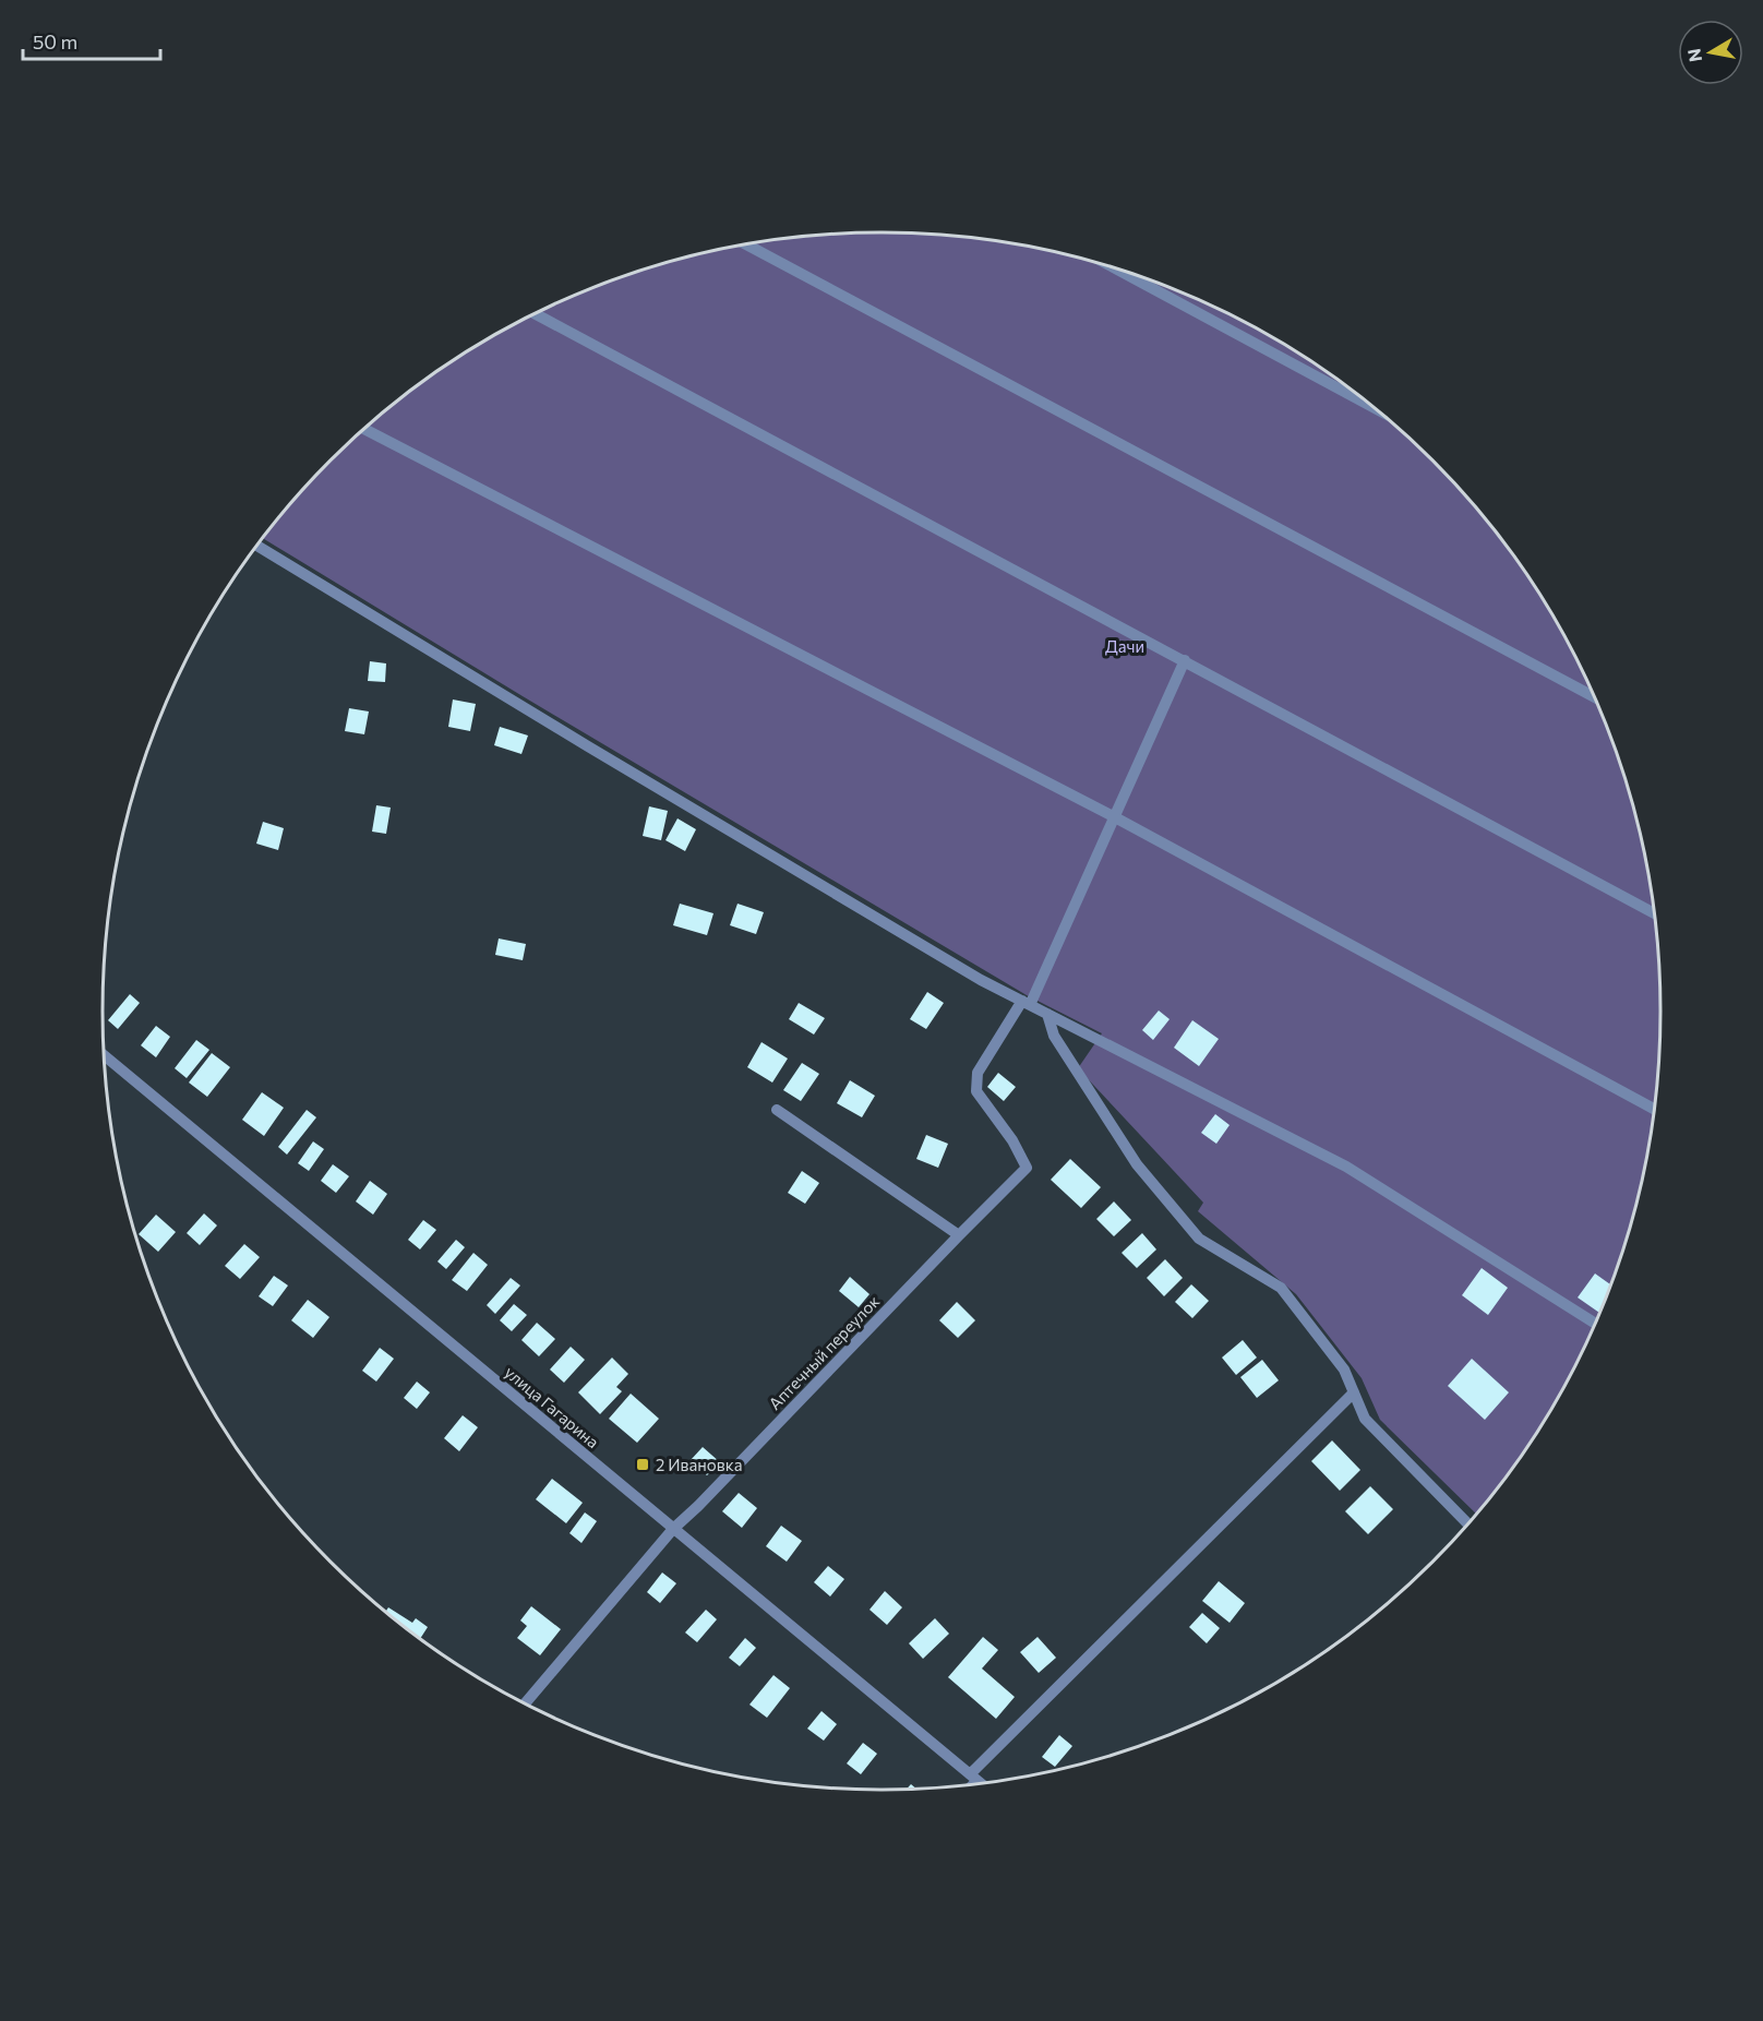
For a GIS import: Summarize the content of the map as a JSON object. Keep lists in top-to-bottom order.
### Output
{
  "streets": {
    "street": ["Аптечный переулок", "улица Гагарина"]
  },
  "crossings": [
    ["Аптечный переулок", "улица Гагарина"]
  ],
  "parks": ["Дачи"],
  "places": {
    "transit": ["2 Ивановка"]
  },
  "scale_bar": "50 m",
  "north": "left"
}
